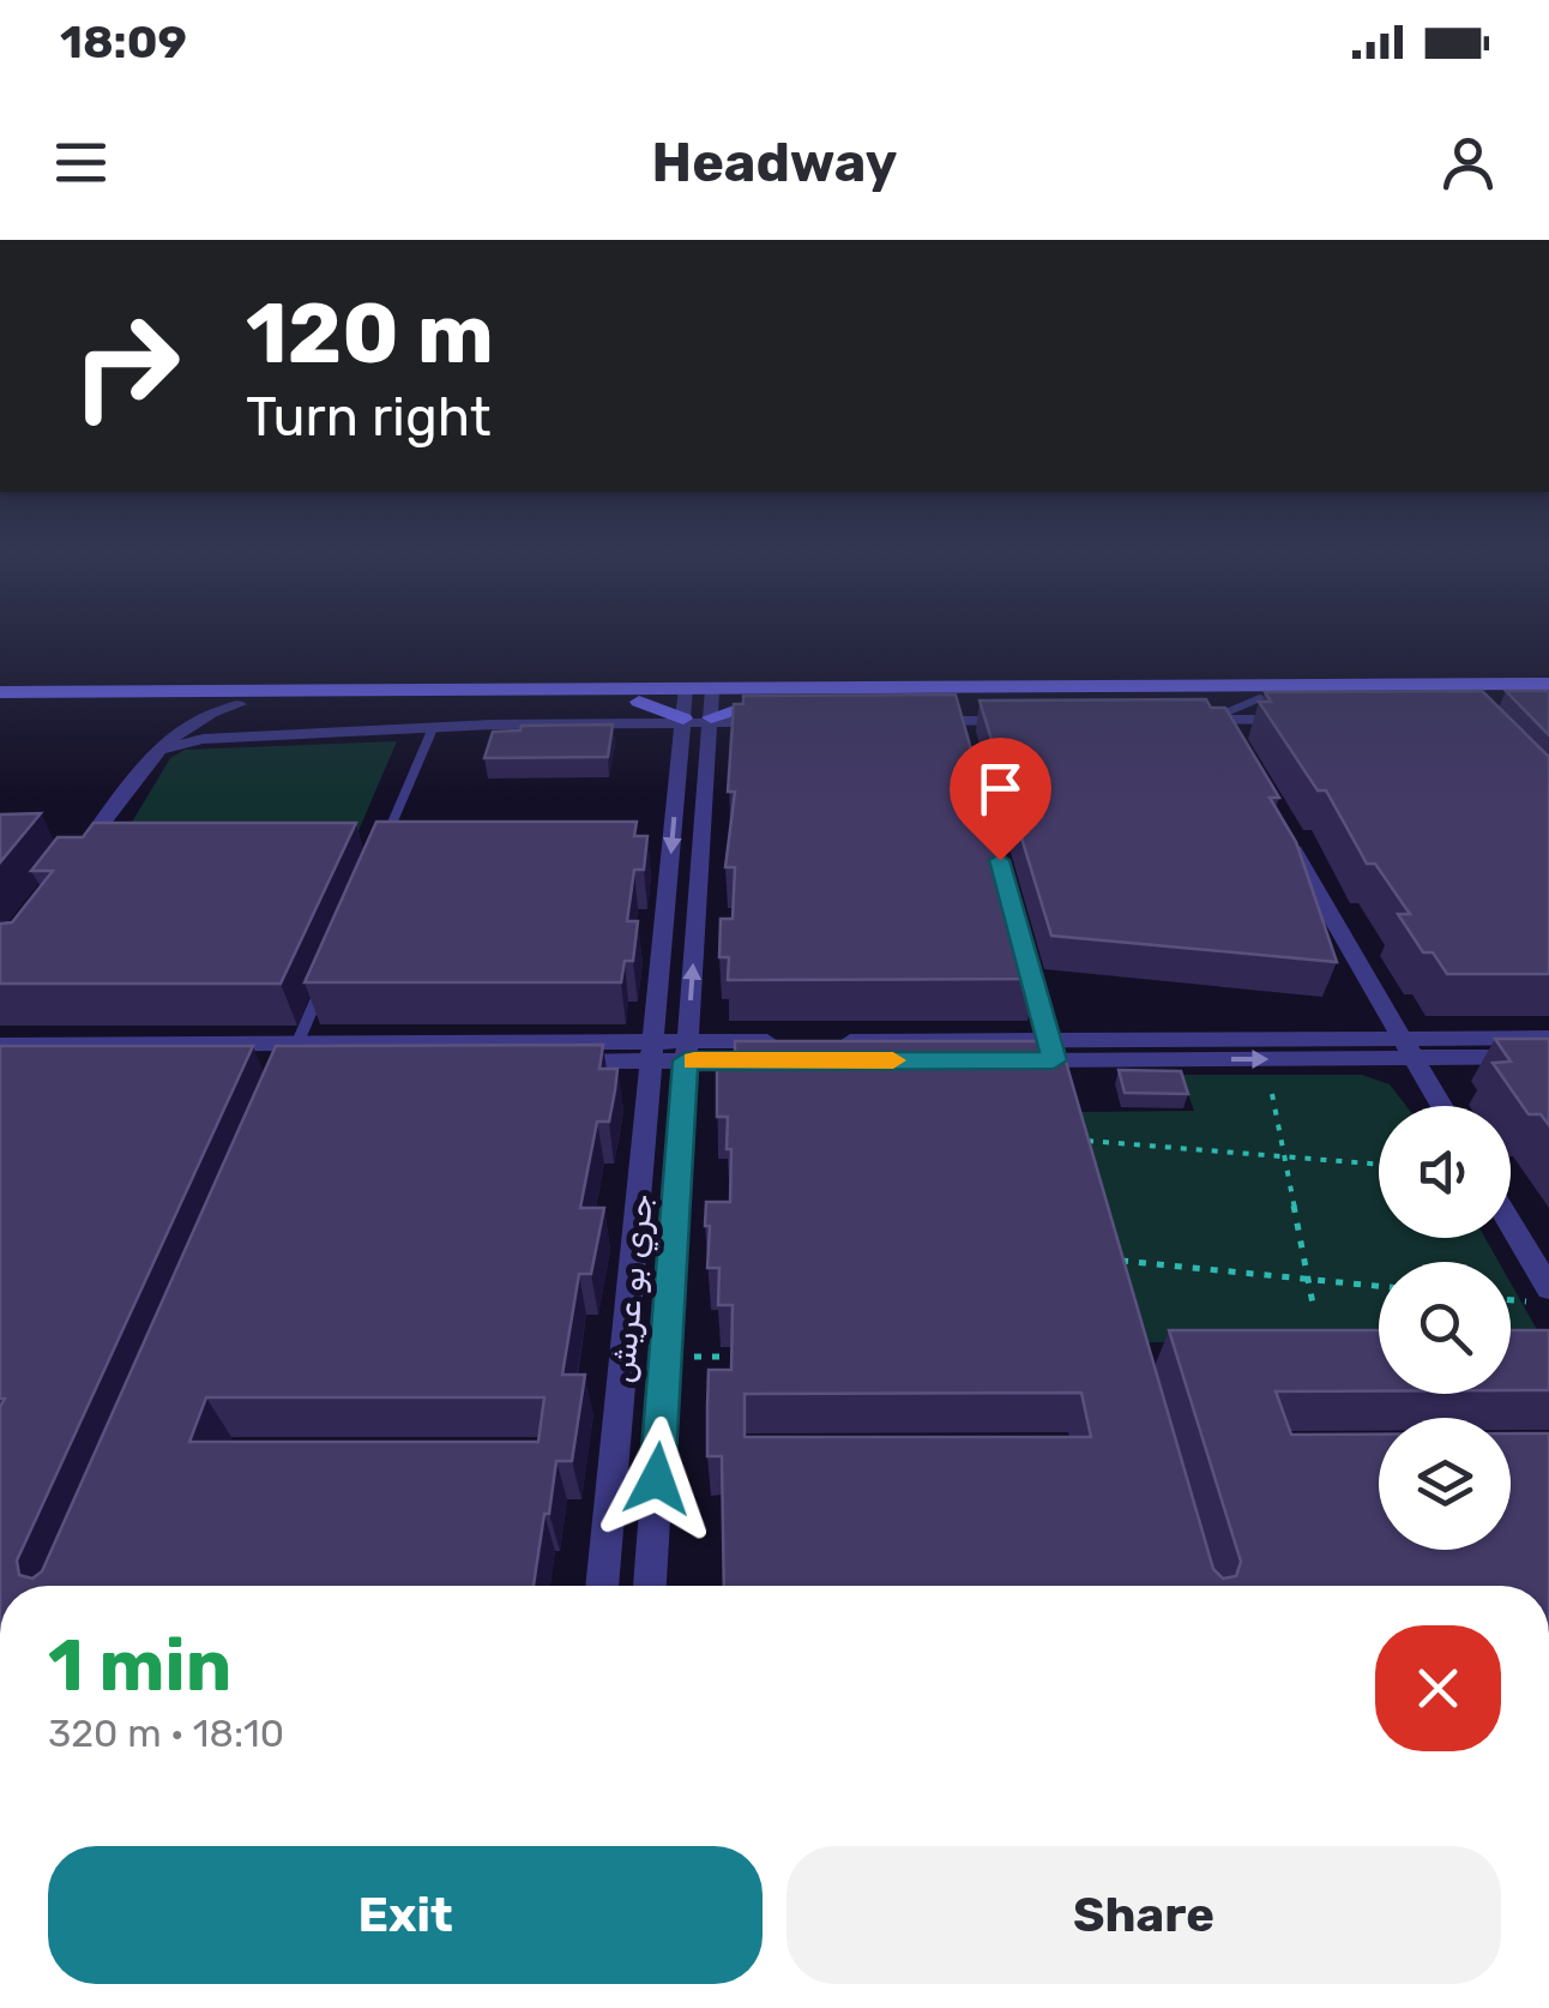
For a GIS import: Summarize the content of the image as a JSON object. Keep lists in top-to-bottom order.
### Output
{
  "streets": {
    "street": ["جري بو عريش"]
  },
  "page": {
    "status": "18:09",
    "header": "Headway",
    "turn": ["120 m", "Turn right"],
    "heading": ["1 min", "320 m · 18:10"],
    "buttons": ["Exit", "Share"]
  }
}
